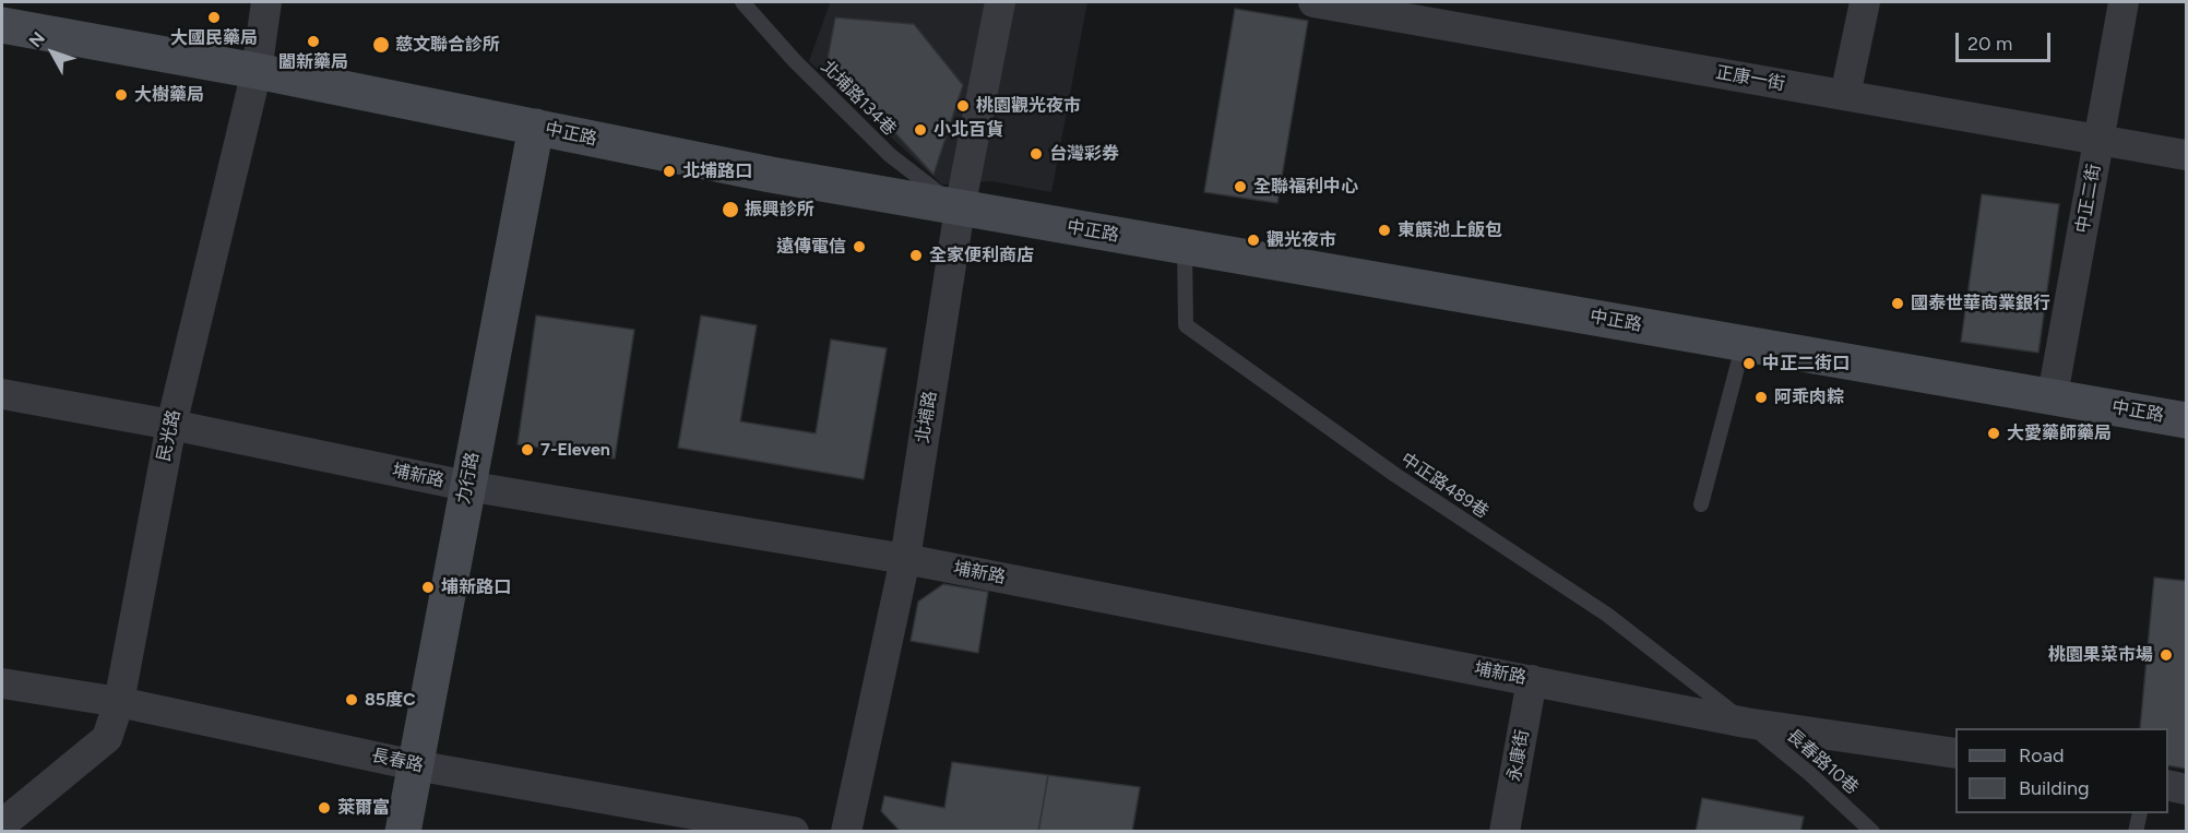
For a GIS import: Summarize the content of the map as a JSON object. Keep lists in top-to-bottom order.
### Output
{
  "streets": {
    "street": [
      "正康一街",
      "中正路",
      "中正二街",
      "北埔路",
      "民光路",
      "埔新路",
      "力行路",
      "永康街",
      "長春路"
    ],
    "lane": ["北埔路134巷", "中正路489巷", "長春路10巷"]
  },
  "crossings": [
    ["正康一街", "中正二街"],
    ["北埔路134巷", "中正路"],
    ["北埔路134巷", "北埔路"],
    ["中正路", "中正二街"],
    ["中正路", "北埔路"],
    ["中正路", "民光路"],
    ["中正路", "力行路"],
    ["中正路", "中正路489巷"],
    ["北埔路", "埔新路"],
    ["民光路", "埔新路"],
    ["民光路", "長春路"],
    ["埔新路", "力行路"],
    ["埔新路", "中正路489巷"],
    ["埔新路", "永康街"],
    ["埔新路", "長春路10巷"],
    ["力行路", "長春路"],
    ["中正路489巷", "長春路10巷"]
  ],
  "places": [
    "大國民藥局",
    "闔新藥局",
    "慈文聯合診所",
    "大樹藥局",
    "桃園觀光夜市",
    "小北百貨",
    "台灣彩券",
    "北埔路口",
    "全聯福利中心",
    "振興診所",
    "東饌池上飯包",
    "觀光夜市",
    "遠傳電信",
    "全家便利商店",
    "國泰世華商業銀行",
    "中正二街口",
    "阿乖肉粽",
    "大愛藥師藥局",
    "7-Eleven",
    "埔新路口",
    "桃園果菜市場",
    "85度C",
    "萊爾富"
  ],
  "legend": ["Road", "Building"],
  "scale_bar": "20 m",
  "north": "top left"
}
